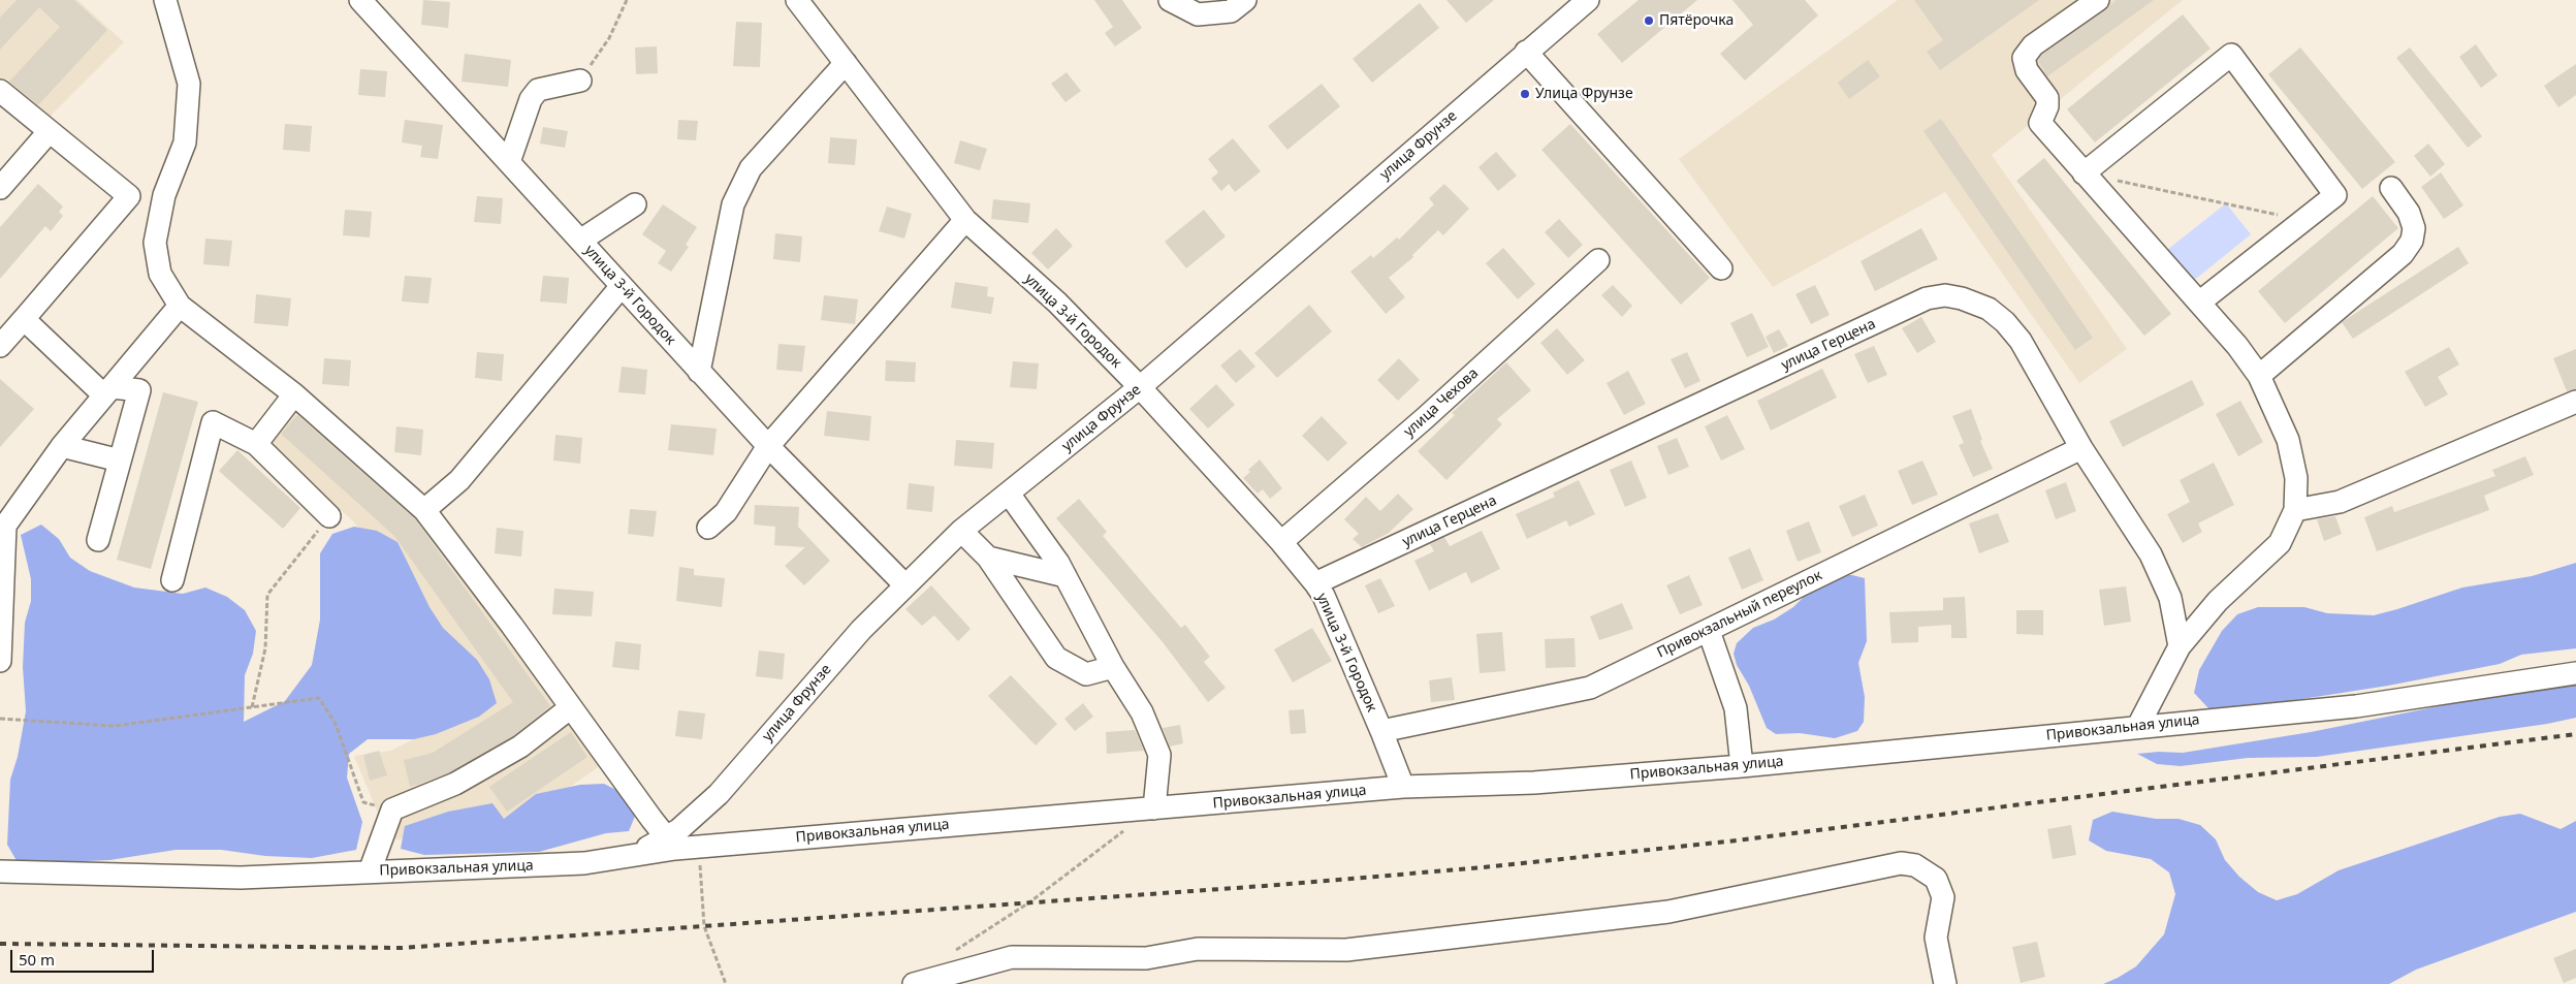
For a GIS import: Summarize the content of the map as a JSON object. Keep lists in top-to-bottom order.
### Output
{
  "streets": {
    "street": [
      "улица Фрунзе",
      "улица 3-й Городок",
      "улица Герцена",
      "улица Чехова",
      "Привокзальный переулок",
      "Привокзальная улица"
    ]
  },
  "crossings": [
    ["улица Фрунзе", "улица 3-й Городок"],
    ["улица Фрунзе", "Привокзальная улица"],
    ["улица 3-й Городок", "улица Герцена"],
    ["улица 3-й Городок", "улица Чехова"],
    ["улица 3-й Городок", "Привокзальный переулок"],
    ["улица 3-й Городок", "Привокзальная улица"],
    ["улица Герцена", "Привокзальный переулок"]
  ],
  "places": ["Пятёрочка", "Улица Фрунзе"],
  "scale_bar": "50 m"
}
